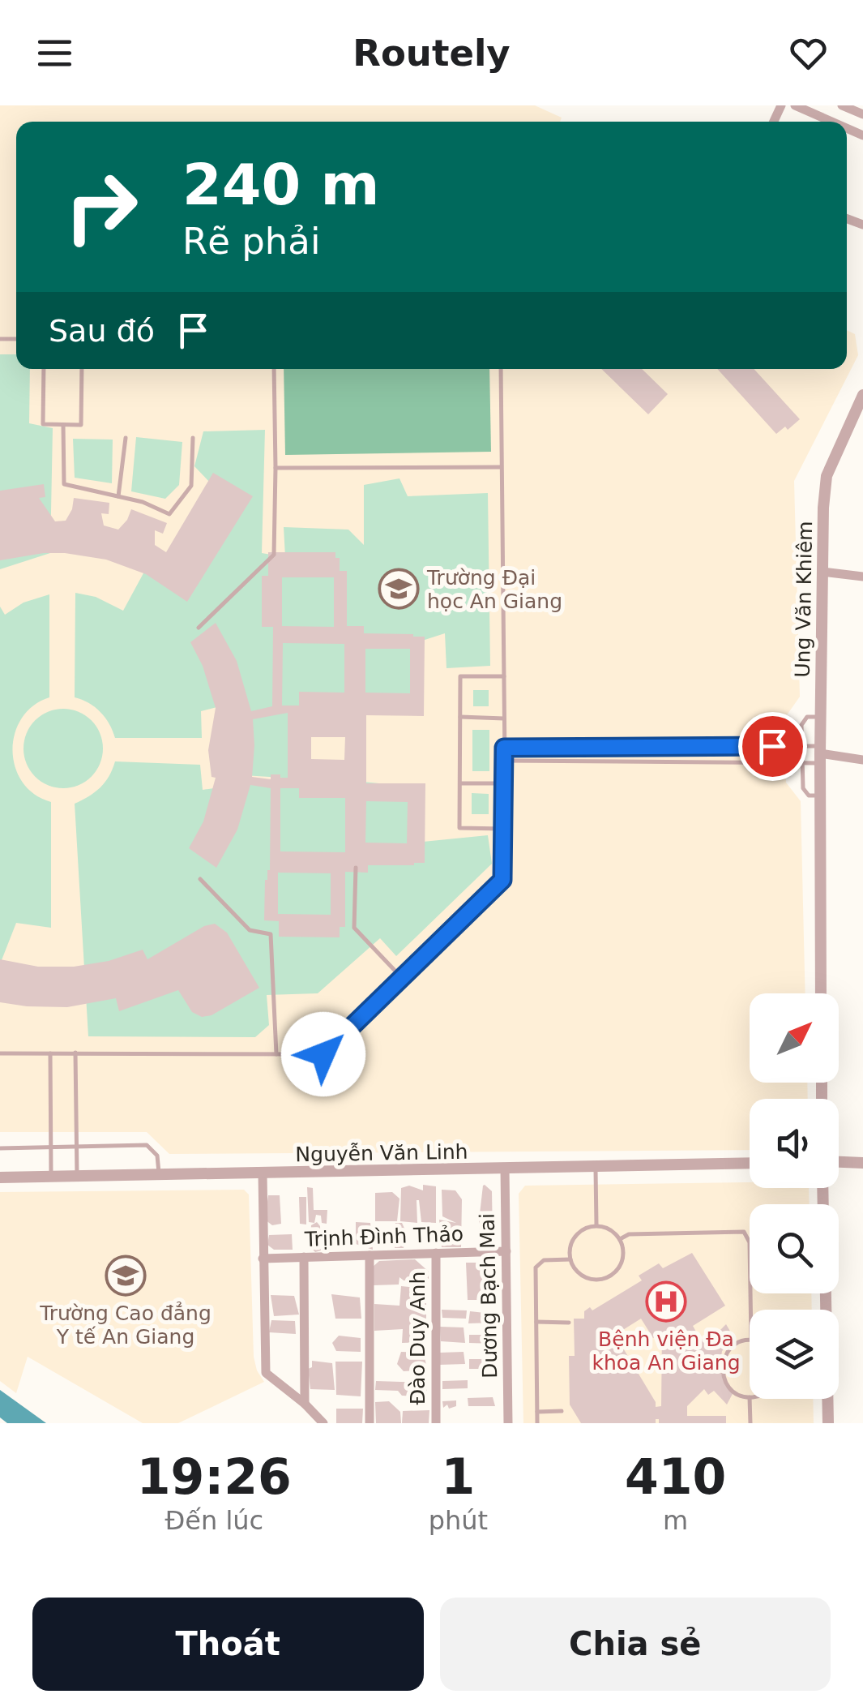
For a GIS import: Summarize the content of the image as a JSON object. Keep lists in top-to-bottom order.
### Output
{
  "streets": {
    "street": [
      "Ung Văn Khiêm",
      "Nguyễn Văn Linh",
      "Trịnh Đình Thảo",
      "Dương Bạch Mai",
      "Đào Duy Anh"
    ]
  },
  "crossings": [
    ["Nguyễn Văn Linh", "Dương Bạch Mai"],
    ["Trịnh Đình Thảo", "Dương Bạch Mai"],
    ["Trịnh Đình Thảo", "Đào Duy Anh"]
  ],
  "places": {
    "school or university": ["Trường Đại học An Giang", "Trường Cao đẳng Y tế An Giang"],
    "hospital": ["Bệnh viện Đa khoa An Giang"]
  },
  "north": "top right",
  "page": {
    "header": "Routely",
    "turn": ["240 m", "Rẽ phải"],
    "then": "Sau đó",
    "eta": [
      "19:26",
      "Đến lúc",
      "1",
      "phút",
      "410",
      "m"
    ],
    "buttons": ["Thoát", "Chia sẻ"]
  }
}
